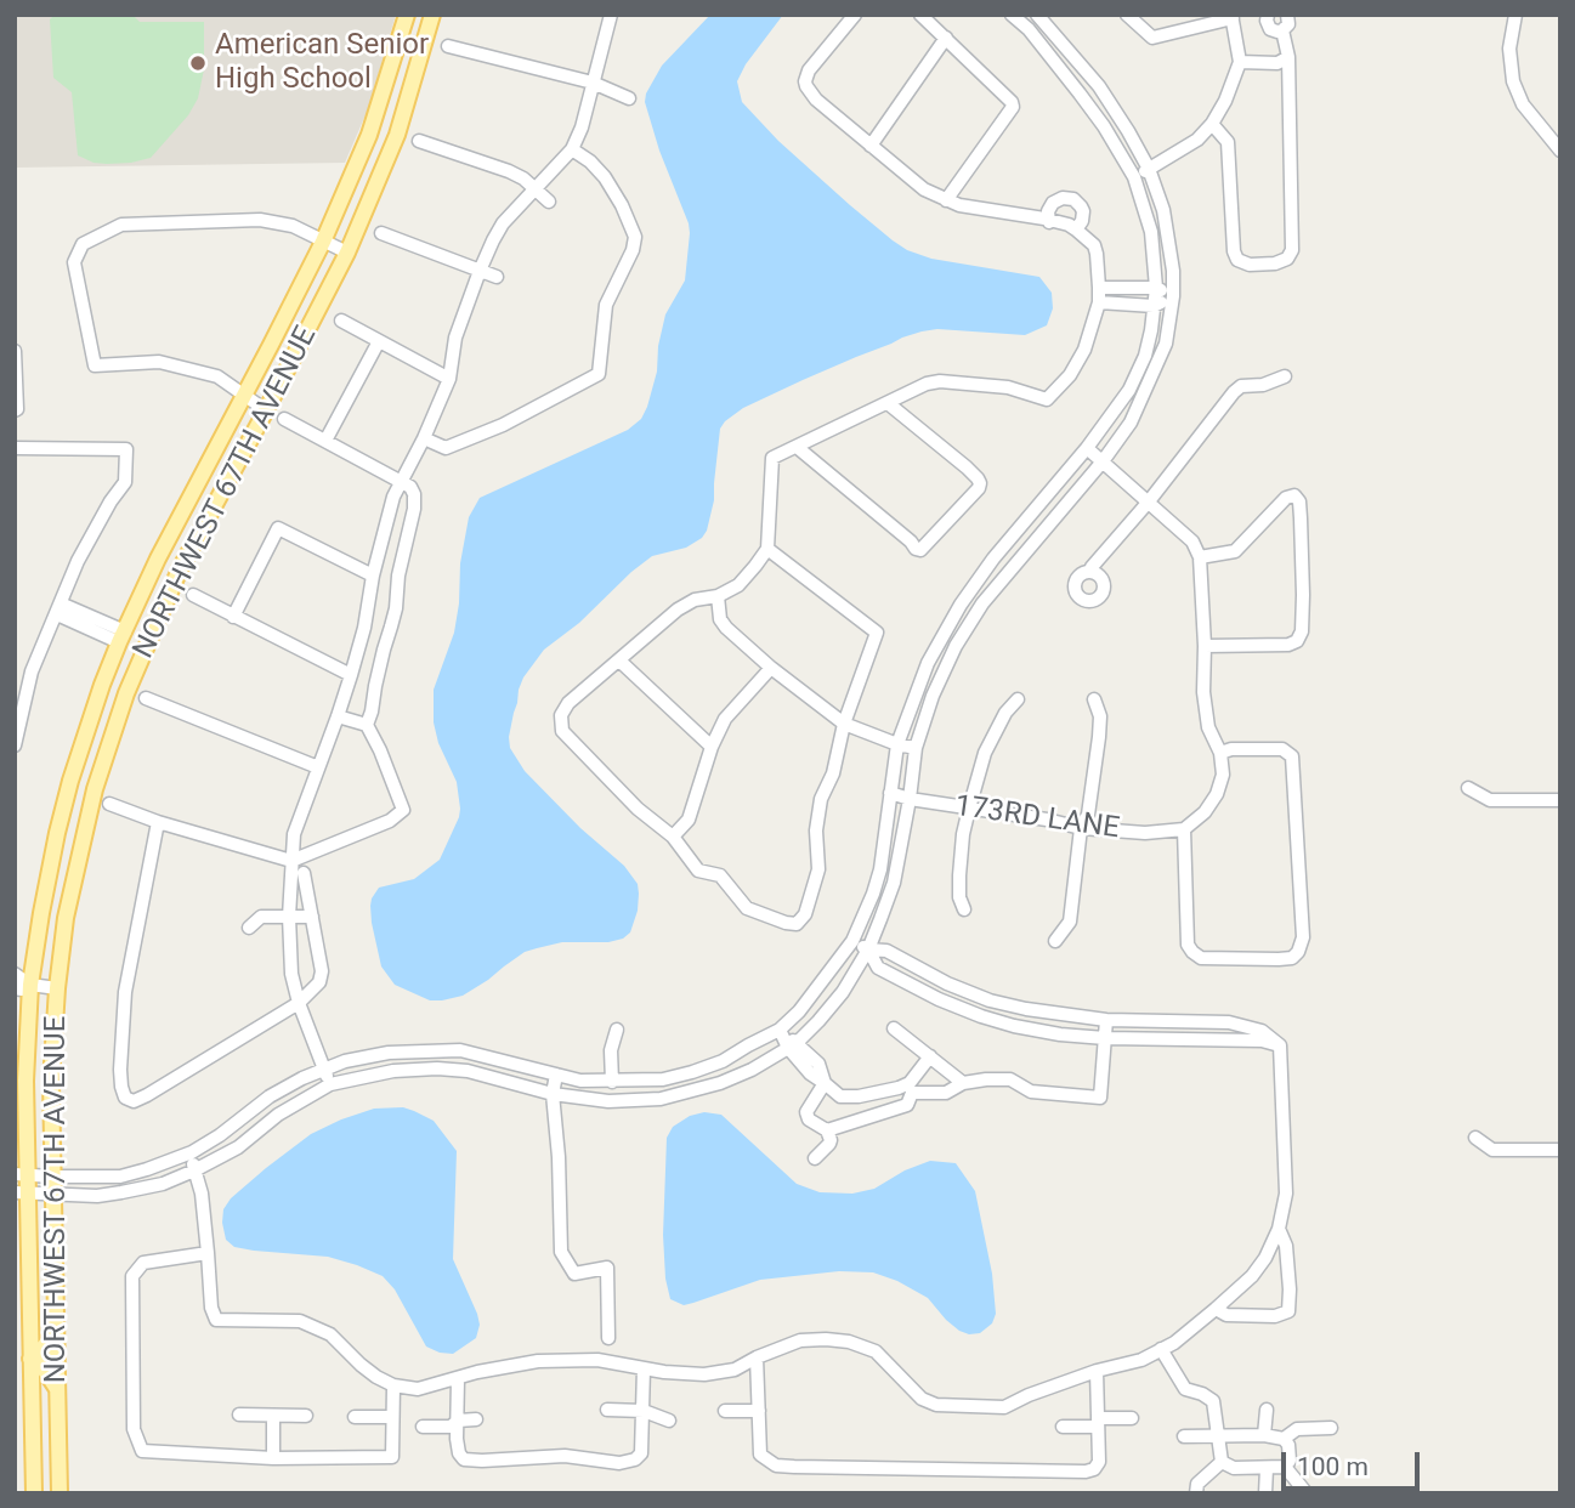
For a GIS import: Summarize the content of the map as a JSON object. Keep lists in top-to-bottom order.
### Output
{
  "streets": {
    "main road": ["NORTHWEST 67TH AVENUE"],
    "street": ["173RD LANE"]
  },
  "places": ["American Senior High School"],
  "scale_bar": "100 m"
}
